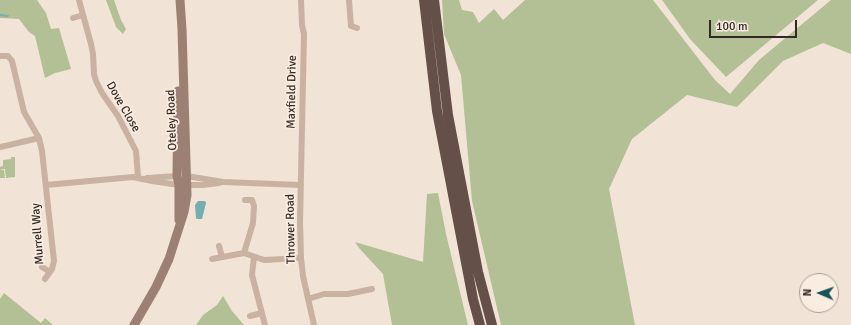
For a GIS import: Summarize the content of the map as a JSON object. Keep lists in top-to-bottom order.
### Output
{
  "streets": {
    "main road": ["Oteley Road"],
    "street": [
      "Maxfield Drive",
      "Dove Close",
      "Thrower Road",
      "Murrell Way"
    ]
  },
  "crossings": [
    ["Maxfield Drive", "Thrower Road"],
    ["Oteley Road", "Thrower Road"]
  ],
  "scale_bar": "100 m",
  "north": "left"
}
